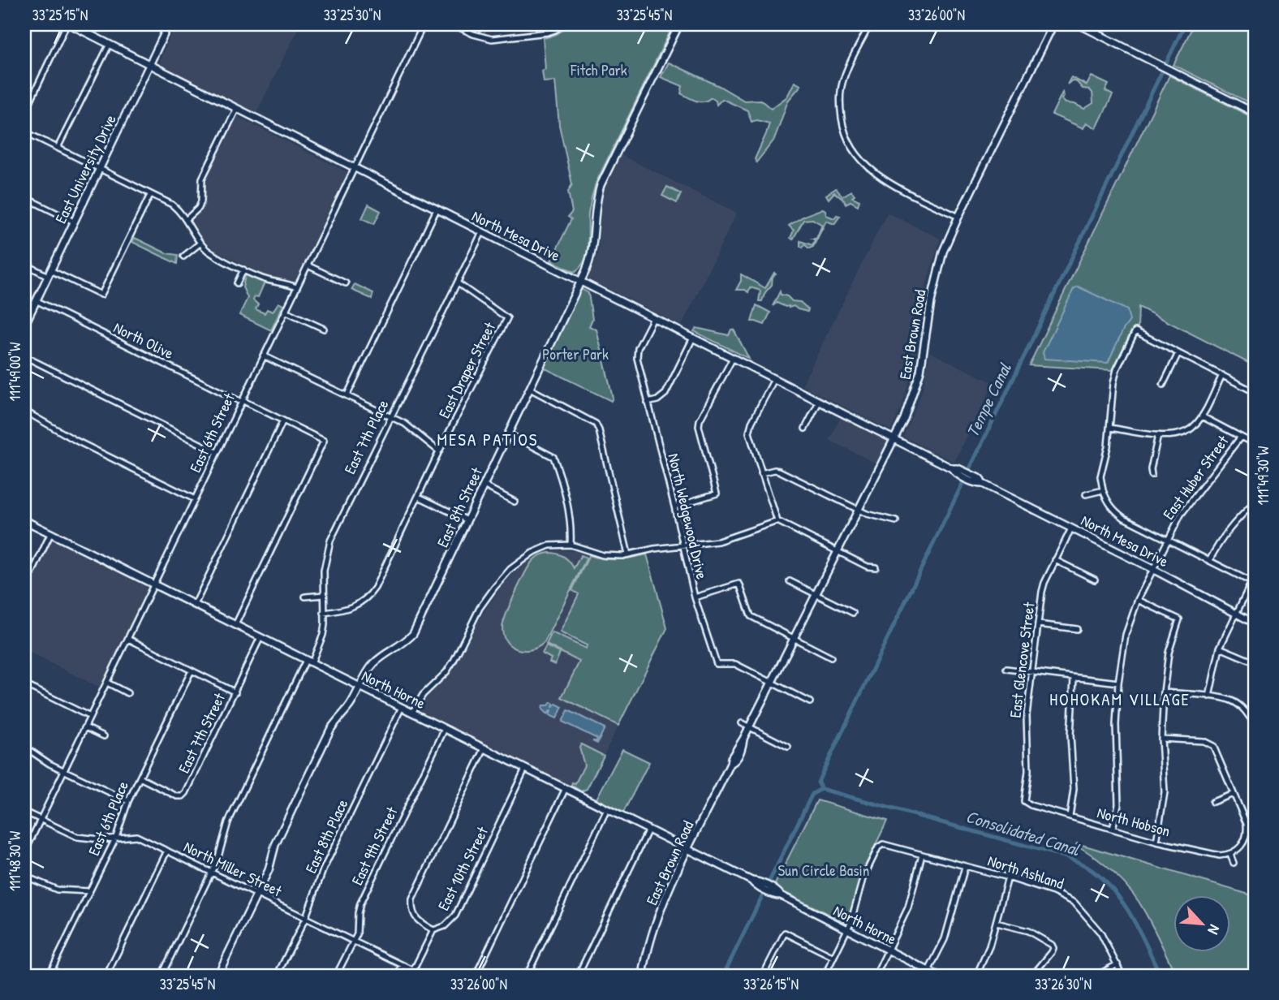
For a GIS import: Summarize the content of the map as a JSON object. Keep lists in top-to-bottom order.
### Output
{
  "streets": {
    "main road": [
      "East University Drive",
      "North Mesa Drive",
      "East Brown Road",
      "East 8th Street",
      "North Horne"
    ],
    "street": [
      "North Olive",
      "East Draper Street",
      "East 6th Street",
      "East 7th Place",
      "East Huber Street",
      "North Wedgewood Drive",
      "East Glencove Street",
      "East 7th Street",
      "East 6th Place",
      "North Hobson",
      "East 8th Place",
      "East 9th Street",
      "North Miller Street",
      "East 10th Street",
      "North Ashland"
    ]
  },
  "crossings": [
    ["East University Drive", "North Mesa Drive"],
    ["East University Drive", "North Olive"],
    ["North Mesa Drive", "East Brown Road"],
    ["North Mesa Drive", "East 6th Street"],
    ["North Mesa Drive", "East 7th Place"],
    ["North Mesa Drive", "East Huber Street"],
    ["North Mesa Drive", "East 8th Street"],
    ["North Mesa Drive", "North Wedgewood Drive"],
    ["North Mesa Drive", "East Glencove Street"],
    ["East Brown Road", "North Wedgewood Drive"],
    ["East Brown Road", "North Horne"],
    ["North Olive", "East 6th Street"],
    ["North Olive", "North Horne"],
    ["East Draper Street", "East 7th Place"],
    ["East 6th Street", "North Horne"],
    ["East 6th Street", "North Miller Street"],
    ["East 7th Place", "North Horne"],
    ["East 7th Place", "North Miller Street"],
    ["East Huber Street", "North Hobson"],
    ["East 8th Street", "North Horne"],
    ["East 8th Street", "North Miller Street"],
    ["East Glencove Street", "North Hobson"],
    ["North Horne", "East 7th Street"],
    ["North Horne", "East 8th Place"],
    ["North Horne", "East 9th Street"],
    ["North Horne", "East 10th Street"],
    ["North Horne", "North Ashland"],
    ["East 7th Street", "East 6th Place"],
    ["East 6th Place", "North Miller Street"],
    ["East 8th Place", "North Miller Street"],
    ["East 9th Street", "North Miller Street"],
    ["North Miller Street", "East 10th Street"]
  ],
  "districts": ["MESA PATIOS", "HOHOKAM VILLAGE"],
  "water": ["Tempe Canal", "Consolidated Canal"],
  "parks": ["Fitch Park", "Porter Park", "Sun Circle Basin"],
  "north": "bottom right",
  "coordinates": [
    "33°25'15\"N",
    "33°25'30\"N",
    "33°25'45\"N",
    "33°26'00\"N",
    "111°49'00\"W",
    "111°49'30\"W",
    "111°48'30\"W",
    "33°26'15\"N",
    "33°26'30\"N"
  ]
}
